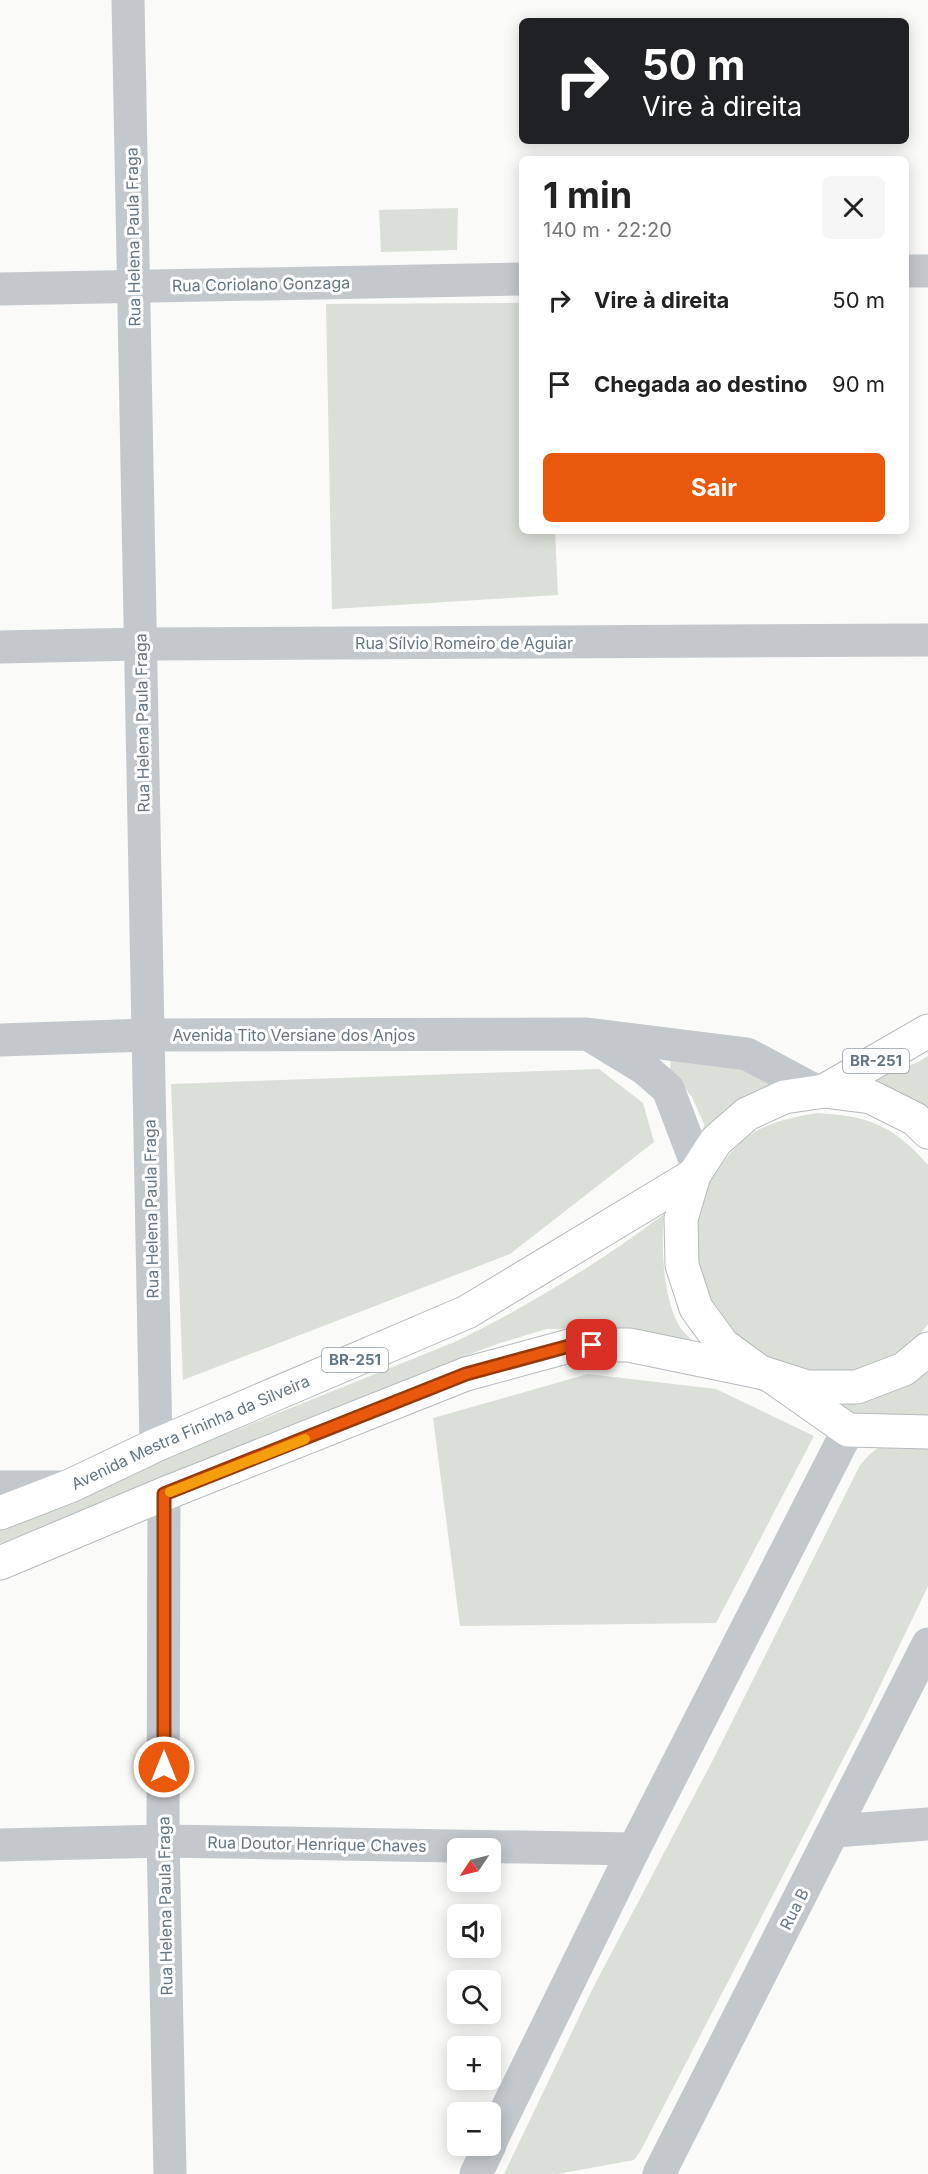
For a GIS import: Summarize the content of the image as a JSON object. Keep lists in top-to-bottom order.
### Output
{
  "streets": {
    "main road": ["BR-251", "Avenida Mestra Fininha da Silveira"],
    "street": [
      "Rua Helena Paula Fraga",
      "Rua Coriolano Gonzaga",
      "Rua Sílvio Romeiro de Aguiar",
      "Avenida Tito Versiane dos Anjos",
      "Rua Doutor Henrique Chaves",
      "Rua B"
    ]
  },
  "crossings": [
    ["Rua Helena Paula Fraga", "Rua Coriolano Gonzaga"],
    ["Rua Helena Paula Fraga", "Rua Sílvio Romeiro de Aguiar"],
    ["Rua Helena Paula Fraga", "Avenida Tito Versiane dos Anjos"],
    ["Rua Helena Paula Fraga", "Avenida Mestra Fininha da Silveira"],
    ["Rua Helena Paula Fraga", "Rua Doutor Henrique Chaves"],
    ["Avenida Tito Versiane dos Anjos", "BR-251"]
  ],
  "north": "bottom left",
  "page": {
    "turn": ["50 m", "Vire à direita"],
    "heading": ["1 min", "140 m · 22:20"],
    "list": [
      {
        "name": "Vire à direita",
        "value": "50 m"
      },
      {
        "name": "Chegada ao destino",
        "value": "90 m"
      }
    ],
    "buttons": "Sair",
    "map_buttons": ["+", "−"]
  }
}
